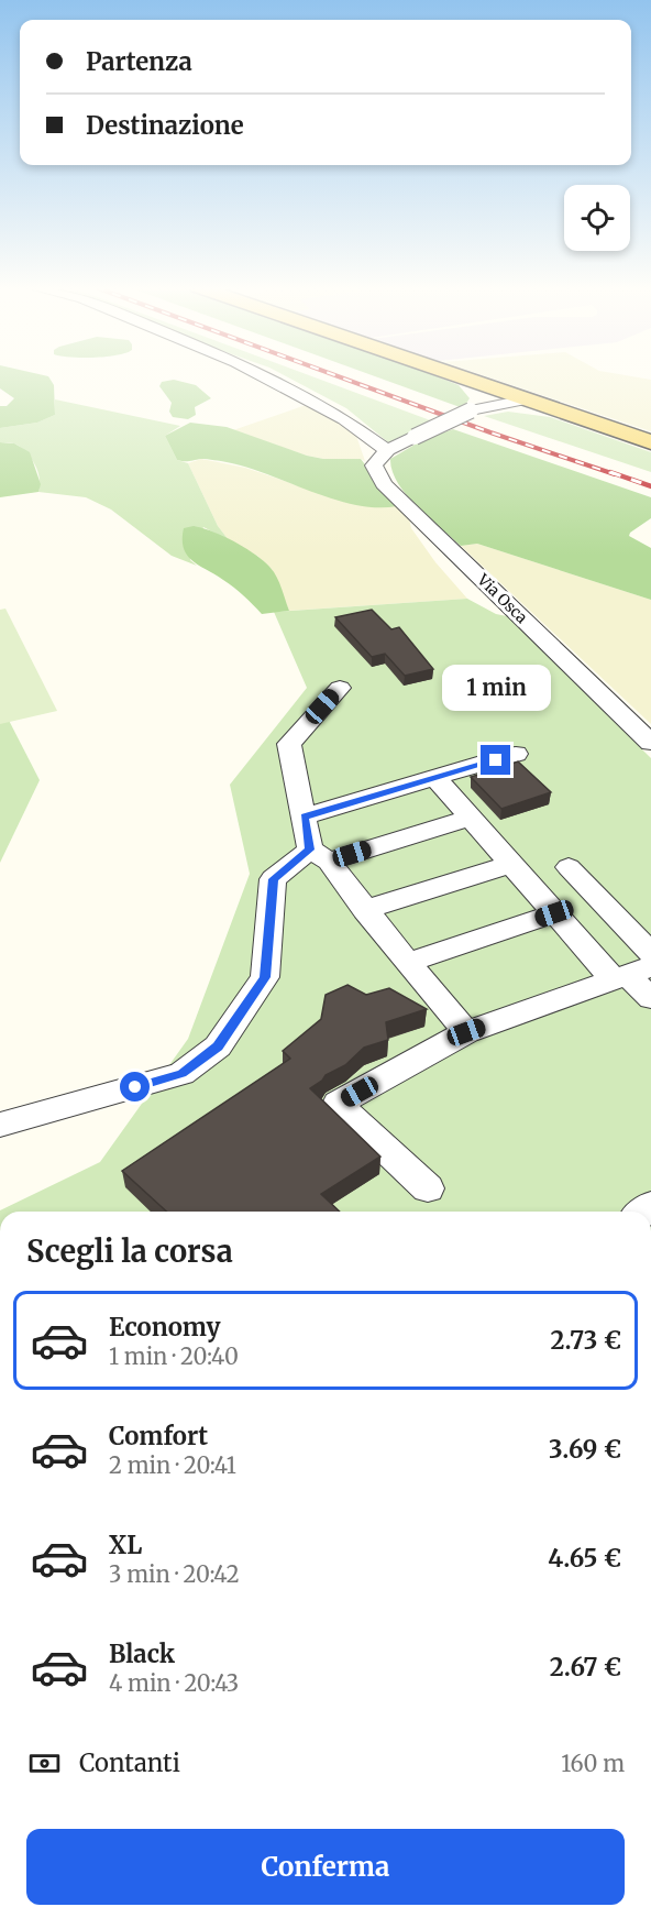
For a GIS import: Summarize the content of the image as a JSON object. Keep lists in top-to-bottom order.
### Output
{
  "streets": {
    "street": ["Via Osca"]
  },
  "page": {
    "banner": ["Partenza", "Destinazione"],
    "bubble": "1 min",
    "heading": "Scegli la corsa",
    "list": [
      {
        "name": "Economy",
        "note": "1 min · 20:40",
        "value": "2.73 €"
      },
      {
        "name": "Comfort",
        "note": "2 min · 20:41",
        "value": "3.69 €"
      },
      {
        "name": "XL",
        "note": "3 min · 20:42",
        "value": "4.65 €"
      },
      {
        "name": "Black",
        "note": "4 min · 20:43",
        "value": "2.67 €"
      }
    ],
    "pay": ["Contanti", "160 m"],
    "buttons": "Conferma"
  }
}
